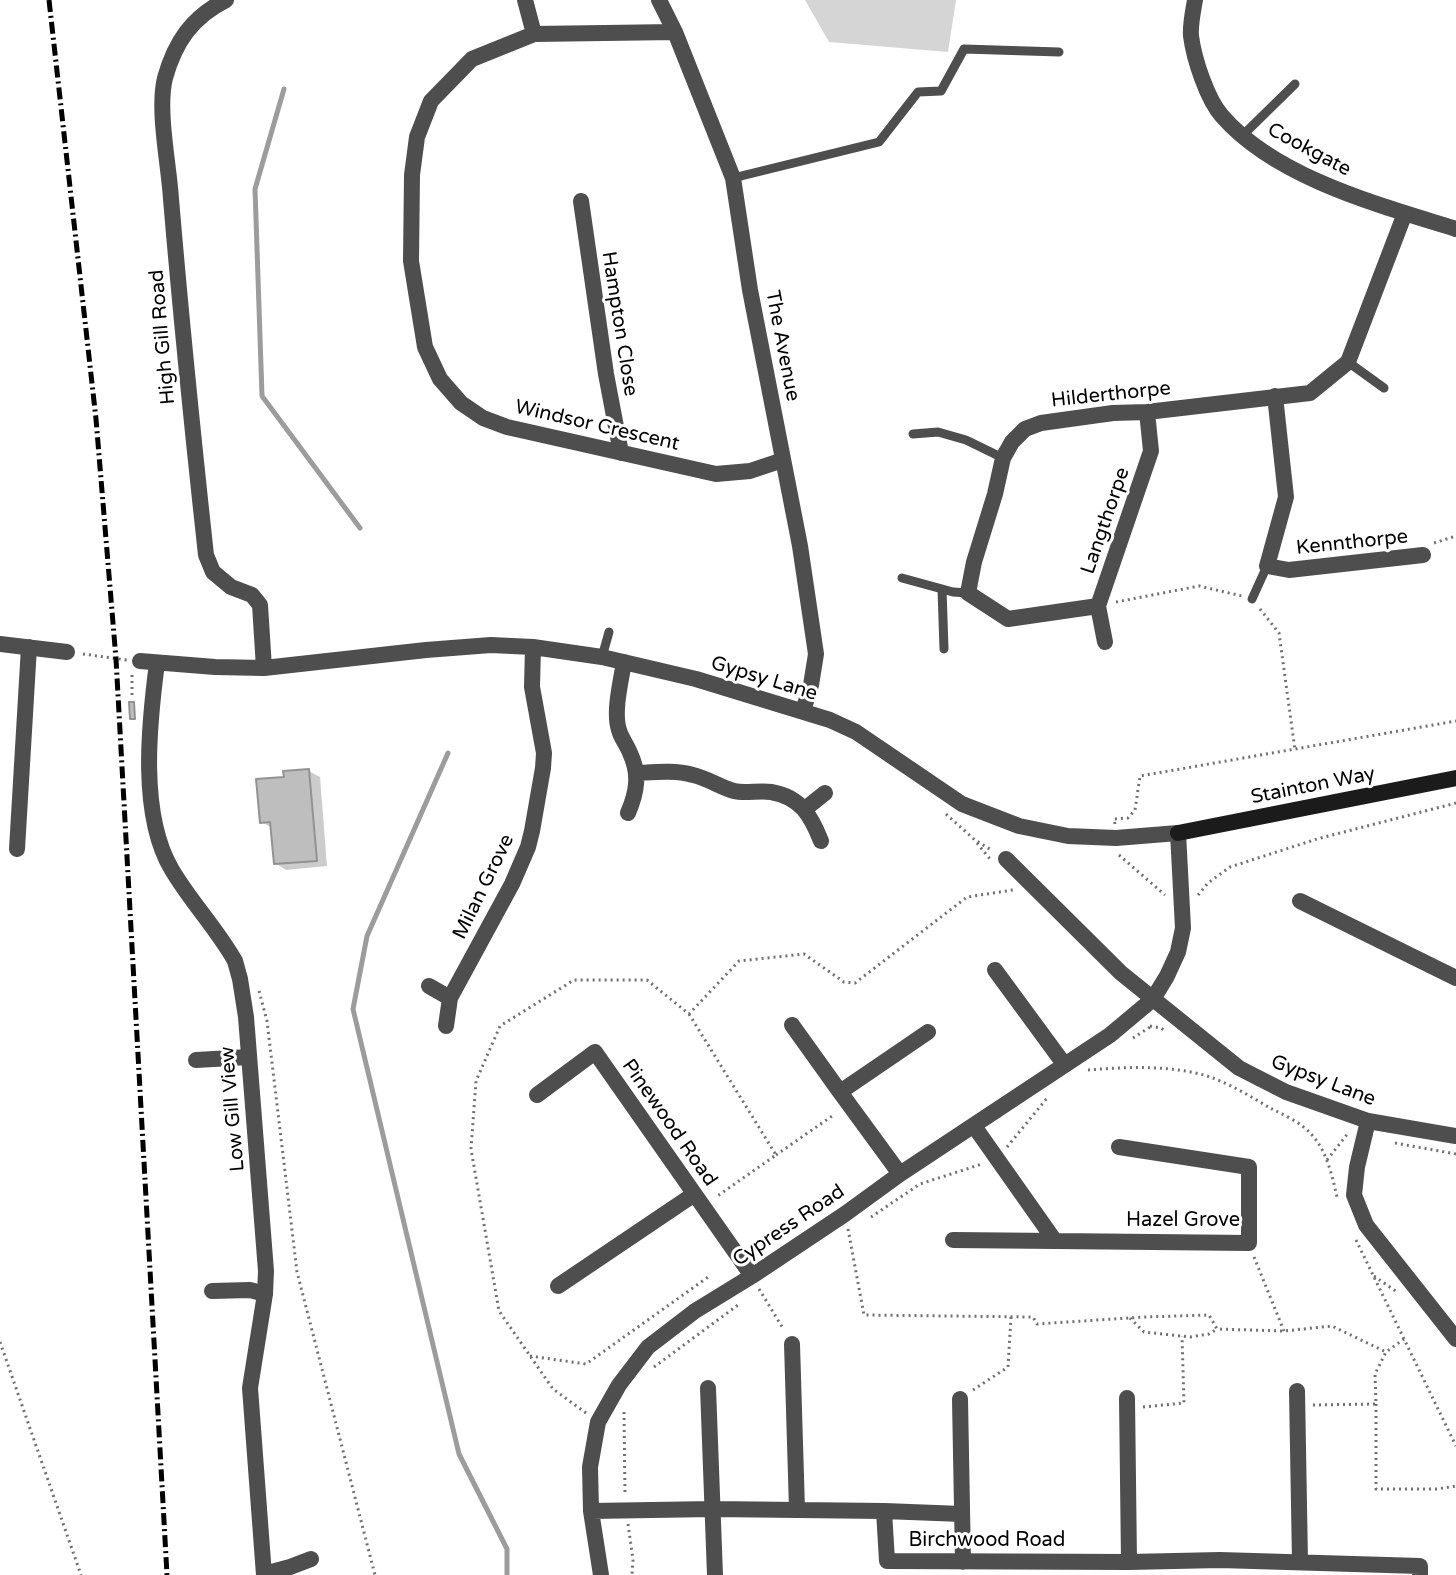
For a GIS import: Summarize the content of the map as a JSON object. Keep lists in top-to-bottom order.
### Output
{
  "streets": {
    "street": [
      "Cookgate",
      "Hampton Close",
      "High Gill Road",
      "The Avenue",
      "Hilderthorpe",
      "Windsor Crescent",
      "Langthorpe",
      "Kennthorpe",
      "Gypsy Lane",
      "Stainton Way",
      "Milan Grove",
      "Low Gill View",
      "Pinewood Road",
      "Hazel Grove",
      "Cypress Road",
      "Birchwood Road"
    ]
  },
  "crossings": [
    ["Cookgate", "Hilderthorpe"],
    ["Hampton Close", "Windsor Crescent"],
    ["High Gill Road", "Gypsy Lane"],
    ["The Avenue", "Windsor Crescent"],
    ["The Avenue", "Gypsy Lane"],
    ["Hilderthorpe", "Langthorpe"],
    ["Hilderthorpe", "Kennthorpe"],
    ["Gypsy Lane", "Stainton Way"],
    ["Gypsy Lane", "Milan Grove"],
    ["Gypsy Lane", "Low Gill View"],
    ["Gypsy Lane", "Cypress Road"],
    ["Pinewood Road", "Cypress Road"]
  ]
}
